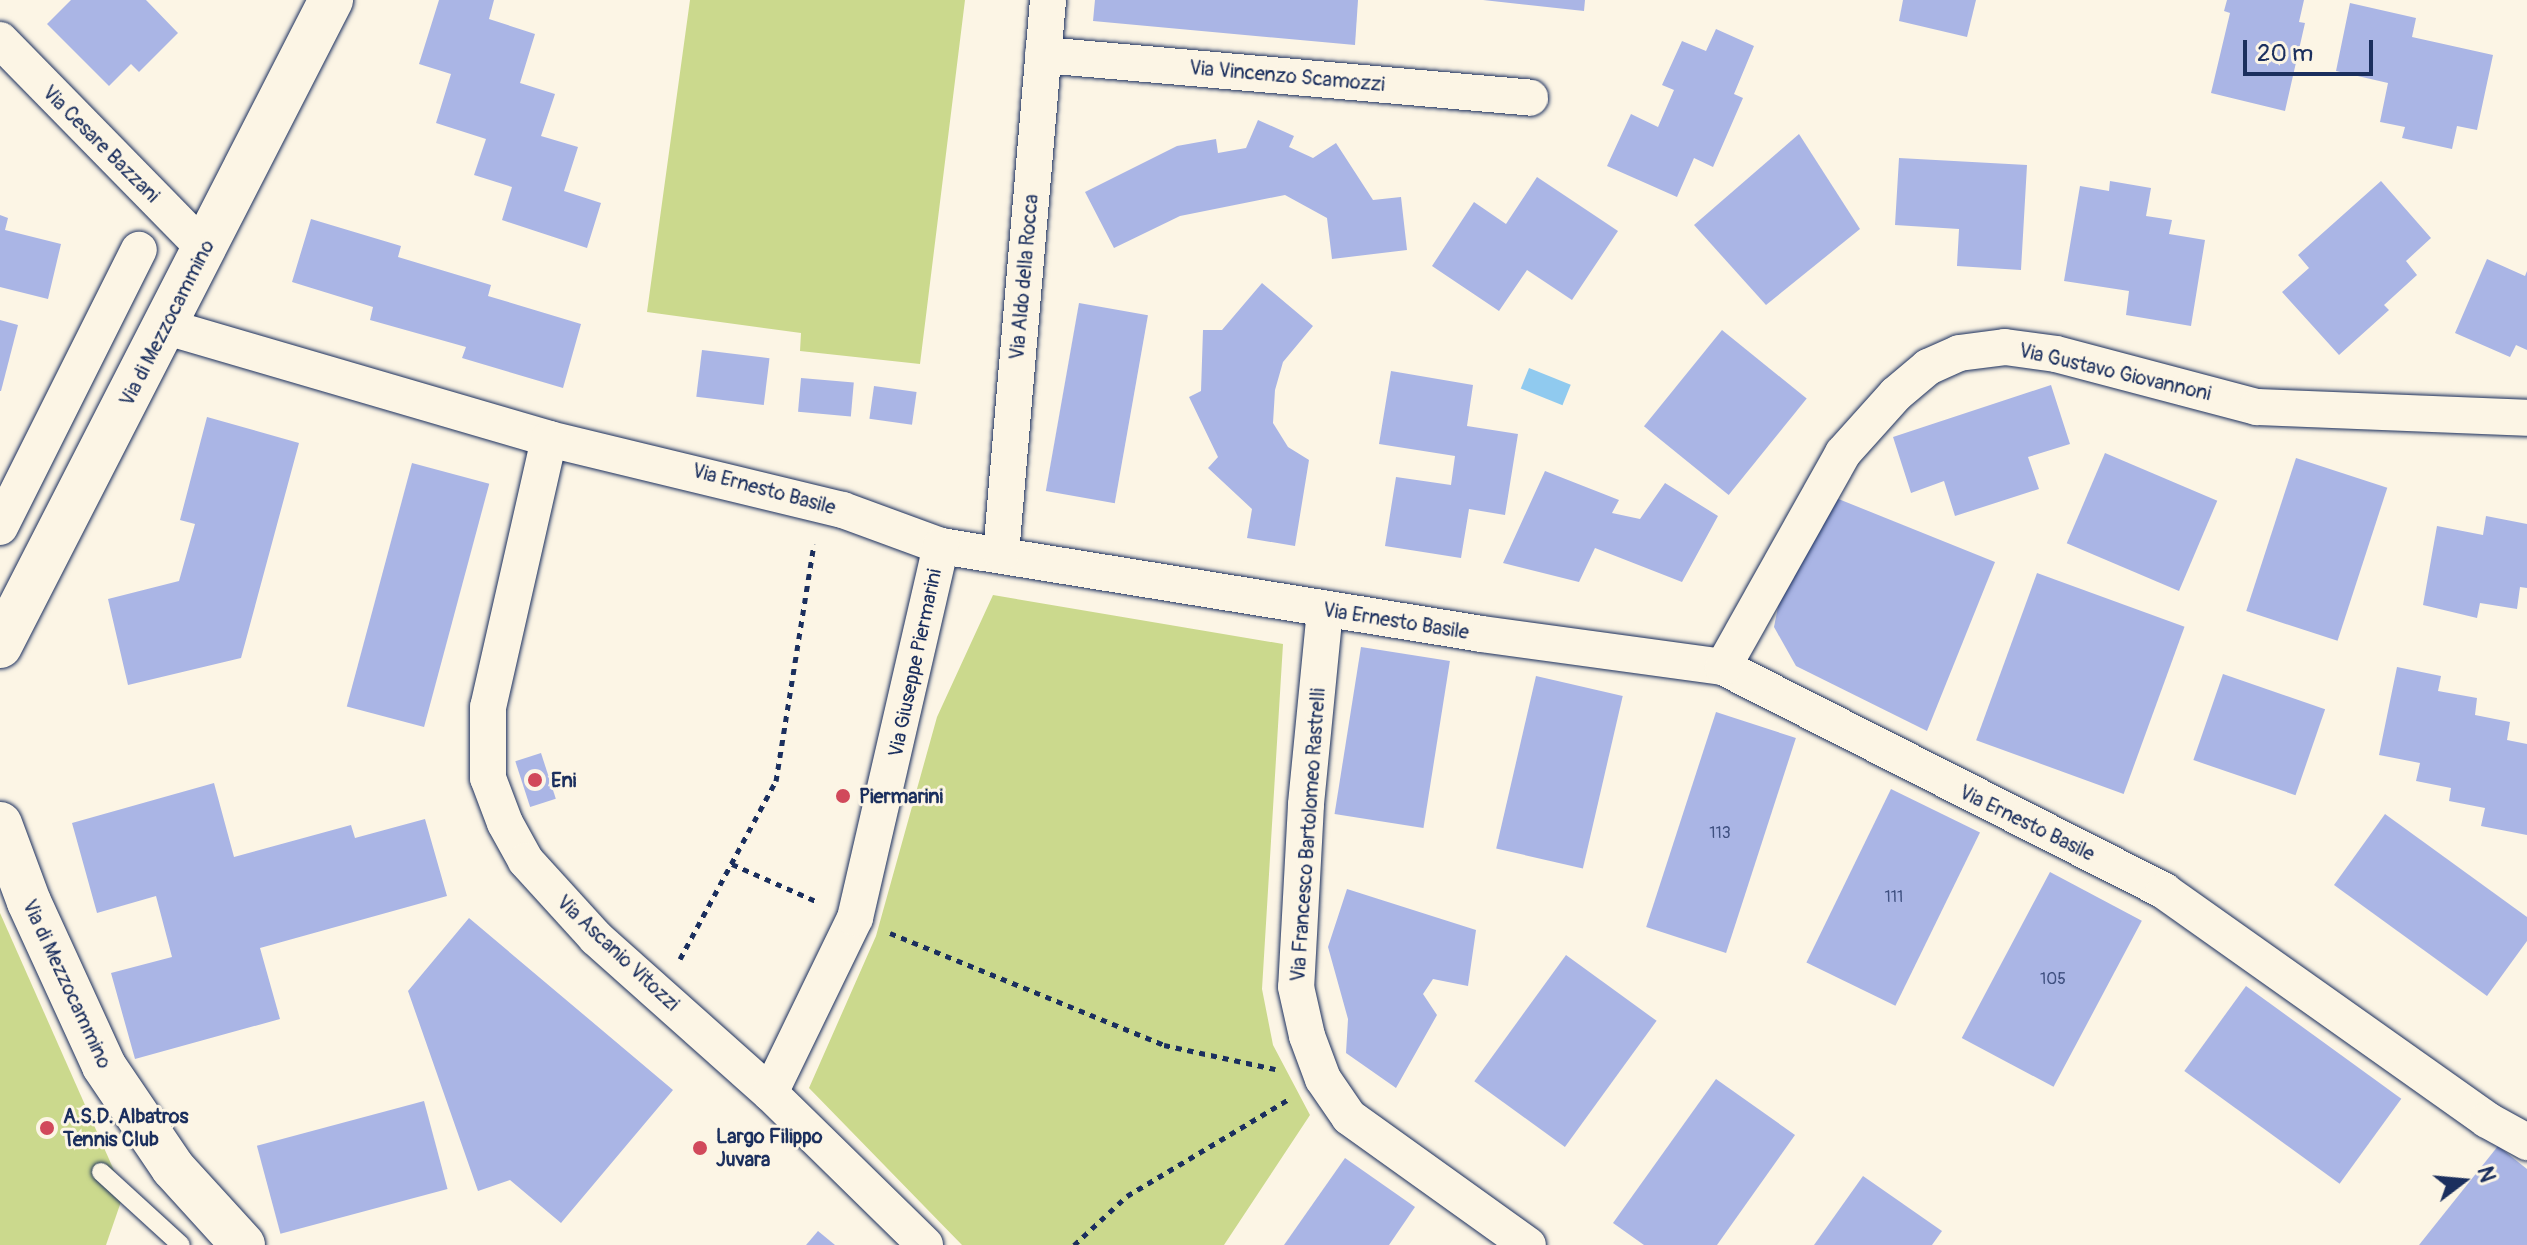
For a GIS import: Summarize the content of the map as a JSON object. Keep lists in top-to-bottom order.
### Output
{
  "streets": {
    "main road": ["Via di Mezzocammino"],
    "street": [
      "Via Vincenzo Scamozzi",
      "Via Cesare Bazzani",
      "Via Aldo della Rocca",
      "Via Gustavo Giovannoni",
      "Via Ernesto Basile",
      "Via Giuseppe Piermarini",
      "Via Francesco Bartolomeo Rastrelli",
      "Via Ascanio Vitozzi"
    ]
  },
  "crossings": [
    ["Via Vincenzo Scamozzi", "Via Aldo della Rocca"],
    ["Via Cesare Bazzani", "Via di Mezzocammino"],
    ["Via Aldo della Rocca", "Via Ernesto Basile"],
    ["Via di Mezzocammino", "Via Ernesto Basile"],
    ["Via Gustavo Giovannoni", "Via Ernesto Basile"],
    ["Via Ernesto Basile", "Via Giuseppe Piermarini"],
    ["Via Ernesto Basile", "Via Francesco Bartolomeo Rastrelli"],
    ["Via Ernesto Basile", "Via Ascanio Vitozzi"],
    ["Via Giuseppe Piermarini", "Via Ascanio Vitozzi"]
  ],
  "places": [
    "Eni",
    "Piermarini",
    "A.S.D. Albatros Tennis Club",
    "Largo Filippo Juvara"
  ],
  "house_numbers": ["113", "111", "105"],
  "scale_bar": "20 m",
  "north": "right"
}
